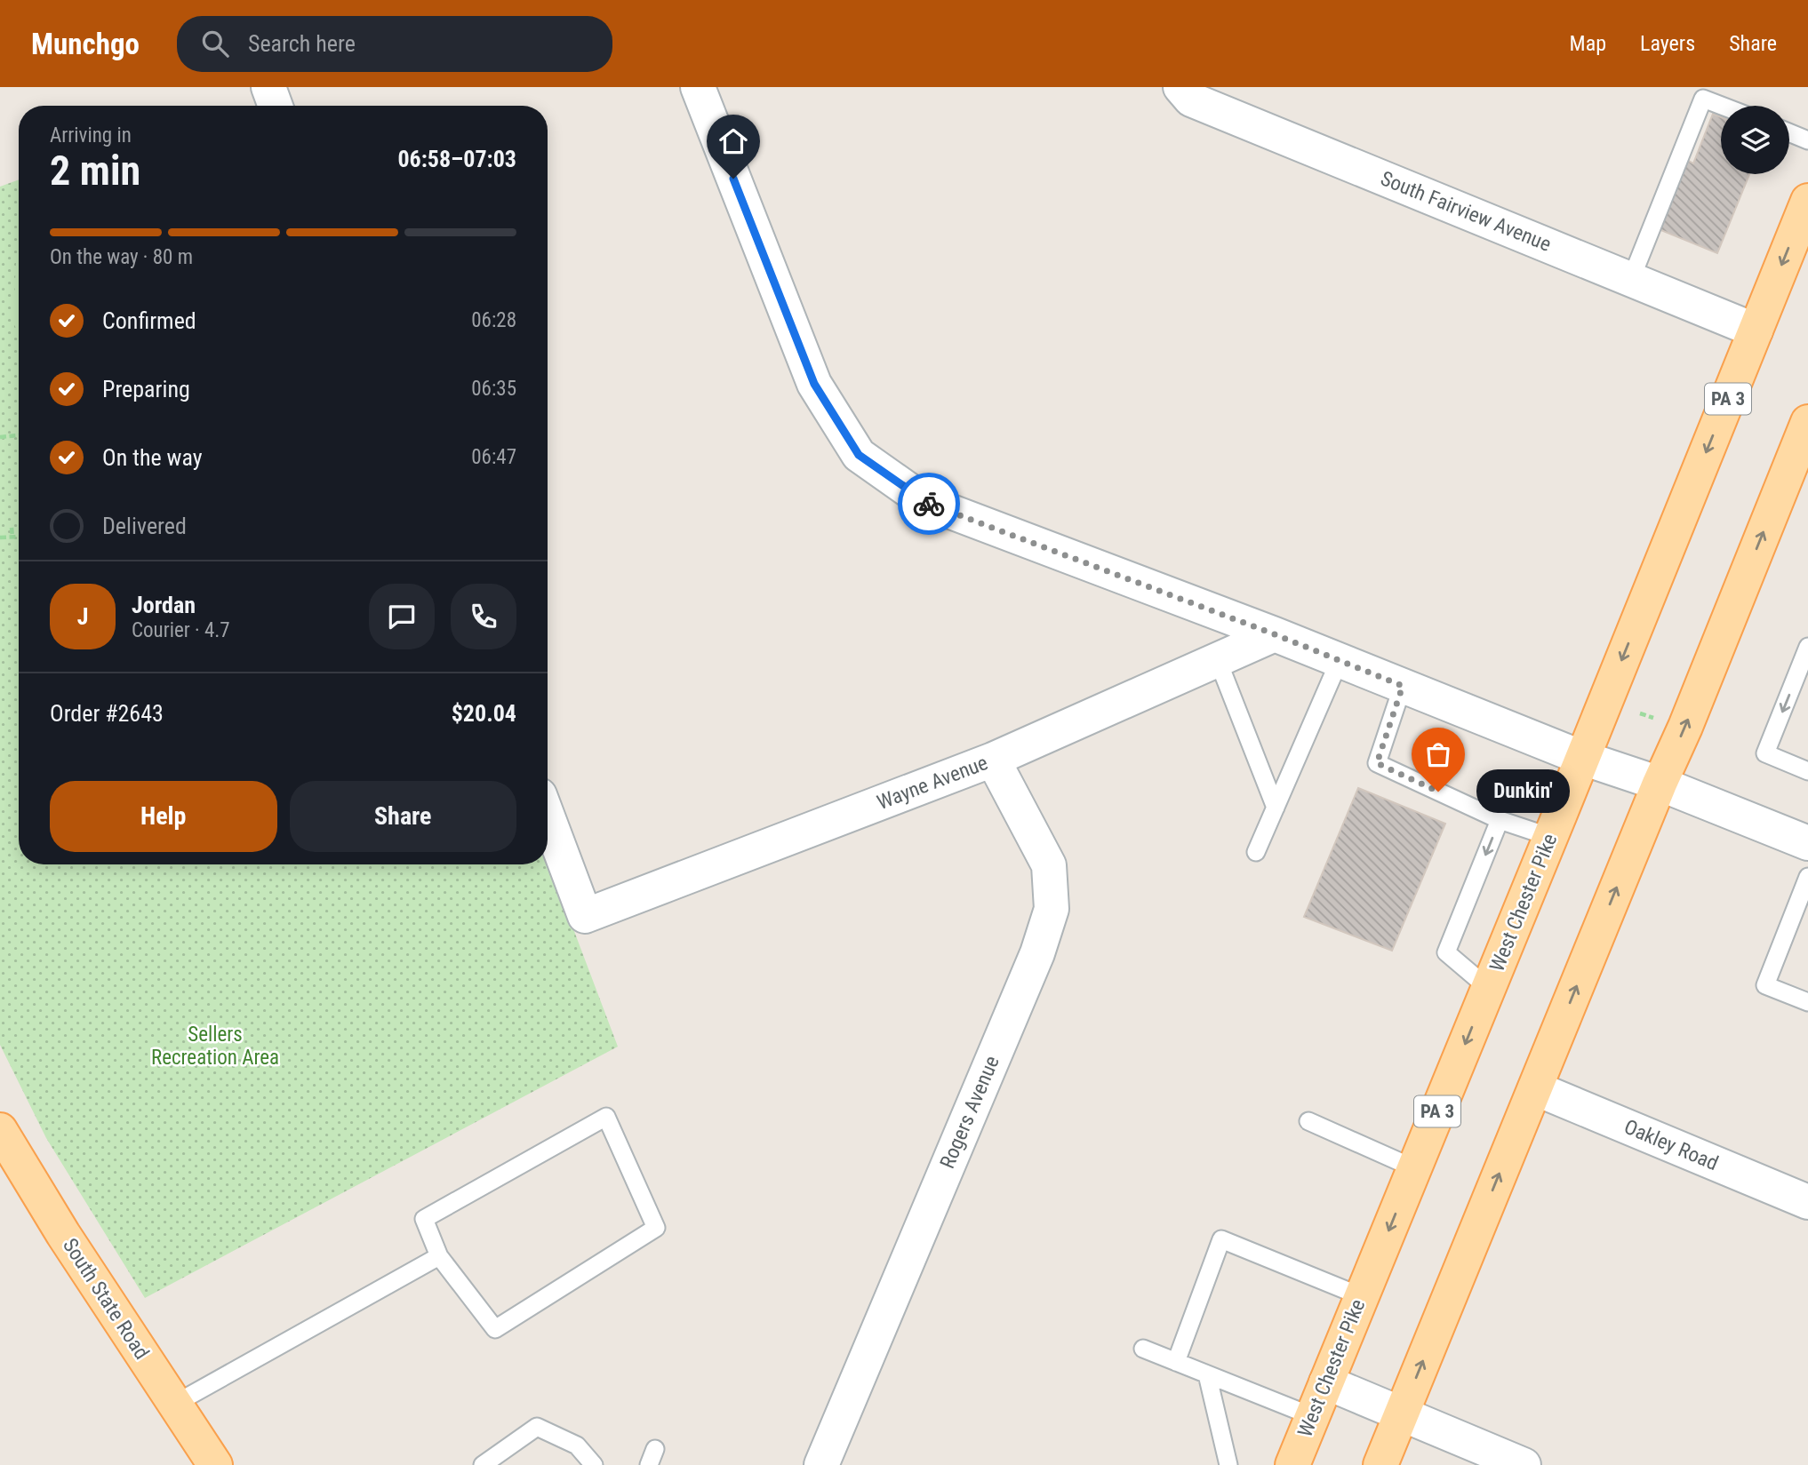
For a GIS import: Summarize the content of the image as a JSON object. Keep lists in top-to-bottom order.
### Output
{
  "streets": {
    "main road": ["PA 3", "West Chester Pike", "South State Road"],
    "street": [
      "South Fairview Avenue",
      "Wayne Avenue",
      "Rogers Avenue",
      "Oakley Road"
    ]
  },
  "crossings": [
    ["South Fairview Avenue", "West Chester Pike"],
    ["Wayne Avenue", "Rogers Avenue"]
  ],
  "parks": ["Sellers Recreation Area"],
  "places": ["Dunkin'"],
  "page": {
    "header": "Munchgo",
    "search": "Search here",
    "nav": ["Map", "Layers", "Share"],
    "heading": ["2 min", "Arriving in", "06:58–07:03"],
    "panel": [
      "Jordan",
      "Courier · 4.7",
      "Order #2643",
      "$20.04"
    ],
    "bar": "On the way · 80 m",
    "list": [
      ["Confirmed", "06:28"],
      ["Preparing", "06:35"],
      ["On the way", "06:47"],
      "Delivered"
    ],
    "round": "J",
    "buttons": ["Help", "Share"],
    "bubble": "Dunkin'"
  }
}
